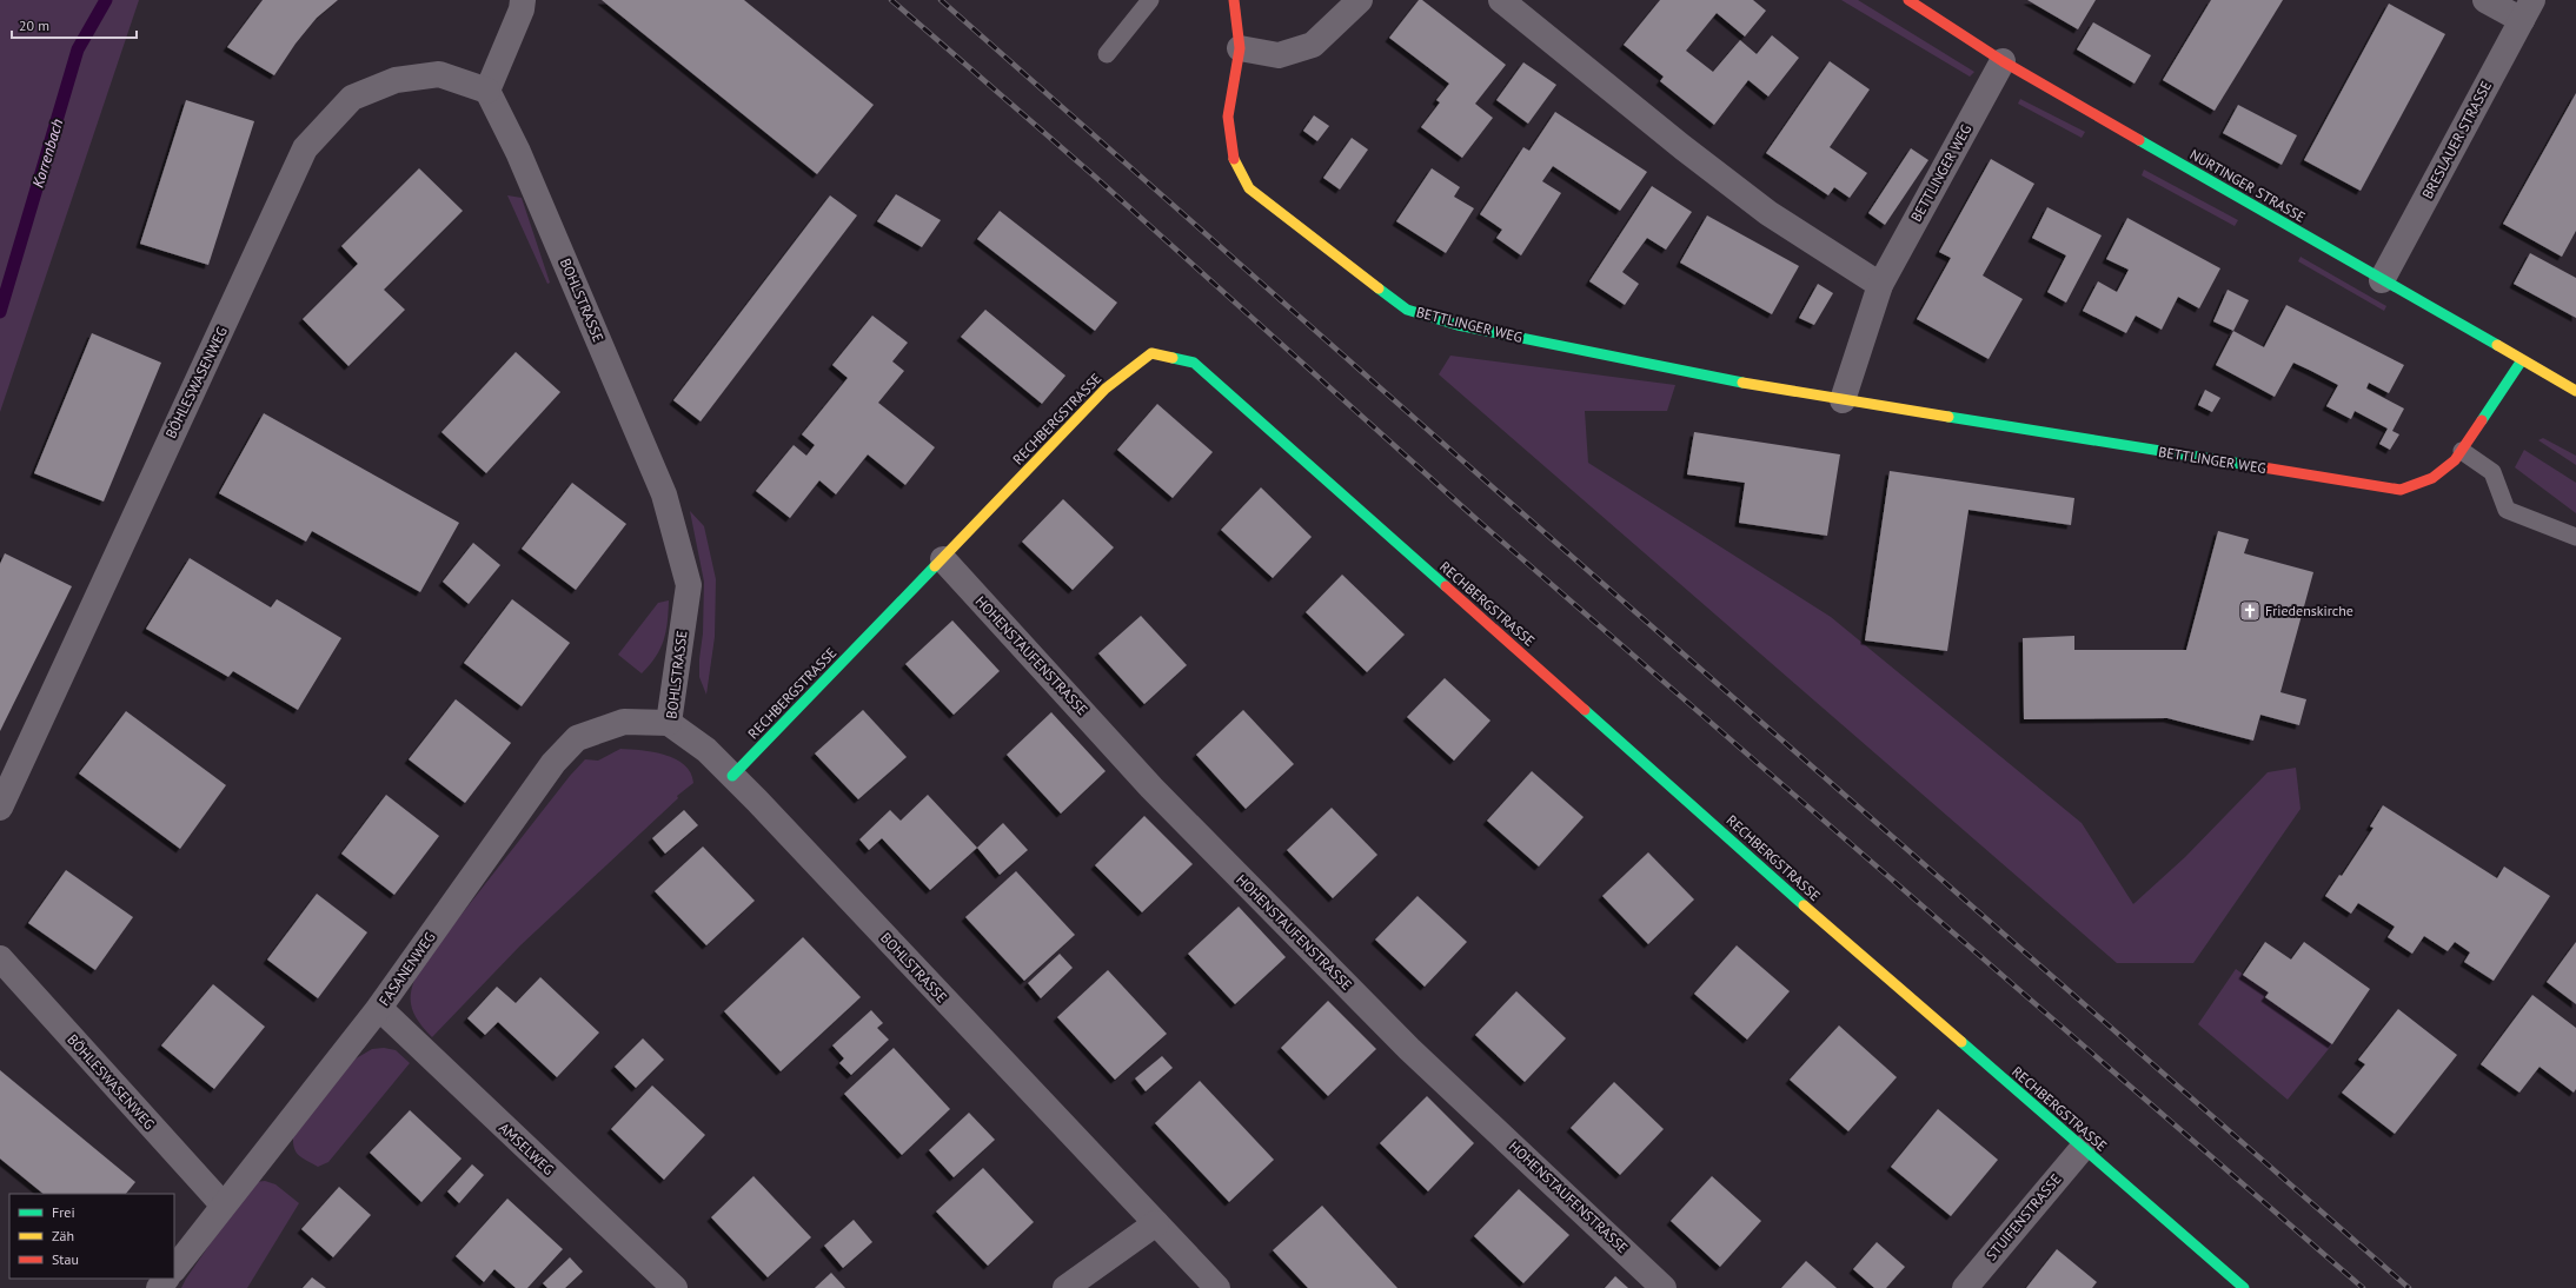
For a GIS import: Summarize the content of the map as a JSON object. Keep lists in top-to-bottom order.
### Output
{
  "streets": {
    "street": [
      "BRESLAUER STRASSE",
      "BETTLINGER WEG",
      "NÜRTINGER STRASSE",
      "BOHLSTRASSE",
      "BÖHLESWASENWEG",
      "RECHBERGSTRASSE",
      "HOHENSTAUFENSTRASSE",
      "FASANENWEG",
      "AMSELWEG",
      "STUIFENSTRASSE"
    ]
  },
  "crossings": [
    ["BRESLAUER STRASSE", "NÜRTINGER STRASSE"],
    ["BETTLINGER WEG", "NÜRTINGER STRASSE"],
    ["BOHLSTRASSE", "BÖHLESWASENWEG"],
    ["BOHLSTRASSE", "RECHBERGSTRASSE"],
    ["BOHLSTRASSE", "FASANENWEG"],
    ["BÖHLESWASENWEG", "FASANENWEG"],
    ["RECHBERGSTRASSE", "HOHENSTAUFENSTRASSE"],
    ["RECHBERGSTRASSE", "STUIFENSTRASSE"],
    ["FASANENWEG", "AMSELWEG"]
  ],
  "water": ["Korrenbach"],
  "places": {
    "church": ["Friedenskirche"]
  },
  "legend": ["Frei", "Zäh", "Stau"],
  "scale_bar": "20 m"
}
